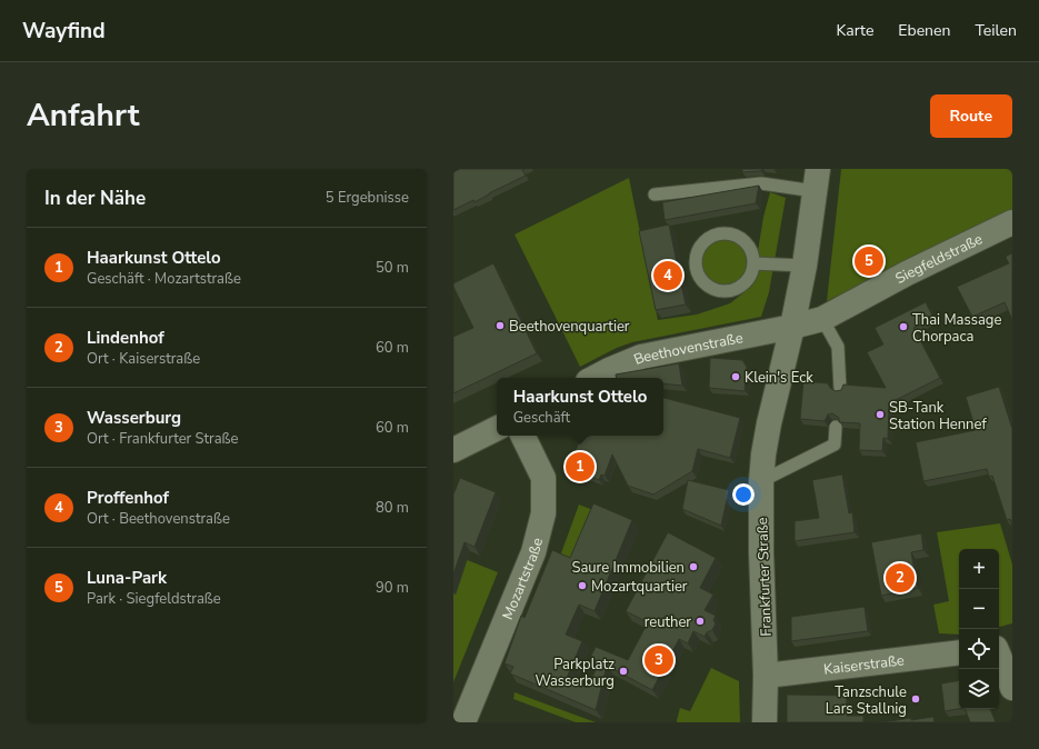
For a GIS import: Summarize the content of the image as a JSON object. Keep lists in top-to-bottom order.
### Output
{
  "streets": {
    "street": [
      "Siegfeldstraße",
      "Beethovenstraße",
      "Frankfurter Straße",
      "Mozartstraße",
      "Kaiserstraße"
    ]
  },
  "crossings": [
    ["Siegfeldstraße", "Beethovenstraße"],
    ["Siegfeldstraße", "Frankfurter Straße"],
    ["Beethovenstraße", "Frankfurter Straße"],
    ["Frankfurter Straße", "Kaiserstraße"]
  ],
  "places": [
    "Beethovenquartier",
    "Thai Massage Chorpaca",
    "Klein's Eck",
    "SB-Tank Station Hennef",
    "Saure Immobilien",
    "Mozartquartier",
    "reuther",
    "Parkplatz Wasserburg",
    "Tanzschule Lars Stallnig"
  ],
  "page": {
    "header": "Wayfind",
    "nav": ["Karte", "Ebenen", "Teilen"],
    "title": "Anfahrt",
    "buttons": "Route",
    "heading": ["In der Nähe", "5 Ergebnisse"],
    "list": [
      {
        "mark": "1",
        "name": "Haarkunst Ottelo",
        "note": "Geschäft · Mozartstraße",
        "value": "50 m"
      },
      {
        "mark": "2",
        "name": "Lindenhof",
        "note": "Ort · Kaiserstraße",
        "value": "60 m"
      },
      {
        "mark": "3",
        "name": "Wasserburg",
        "note": "Ort · Frankfurter Straße",
        "value": "60 m"
      },
      {
        "mark": "4",
        "name": "Proffenhof",
        "note": "Ort · Beethovenstraße",
        "value": "80 m"
      },
      {
        "mark": "5",
        "name": "Luna-Park",
        "note": "Park · Siegfeldstraße",
        "value": "90 m"
      }
    ],
    "pins": [
      "5",
      "4",
      "1",
      "2",
      "3"
    ],
    "popup": ["Haarkunst Ottelo", "Geschäft"],
    "map_buttons": ["+", "−"]
  }
}
